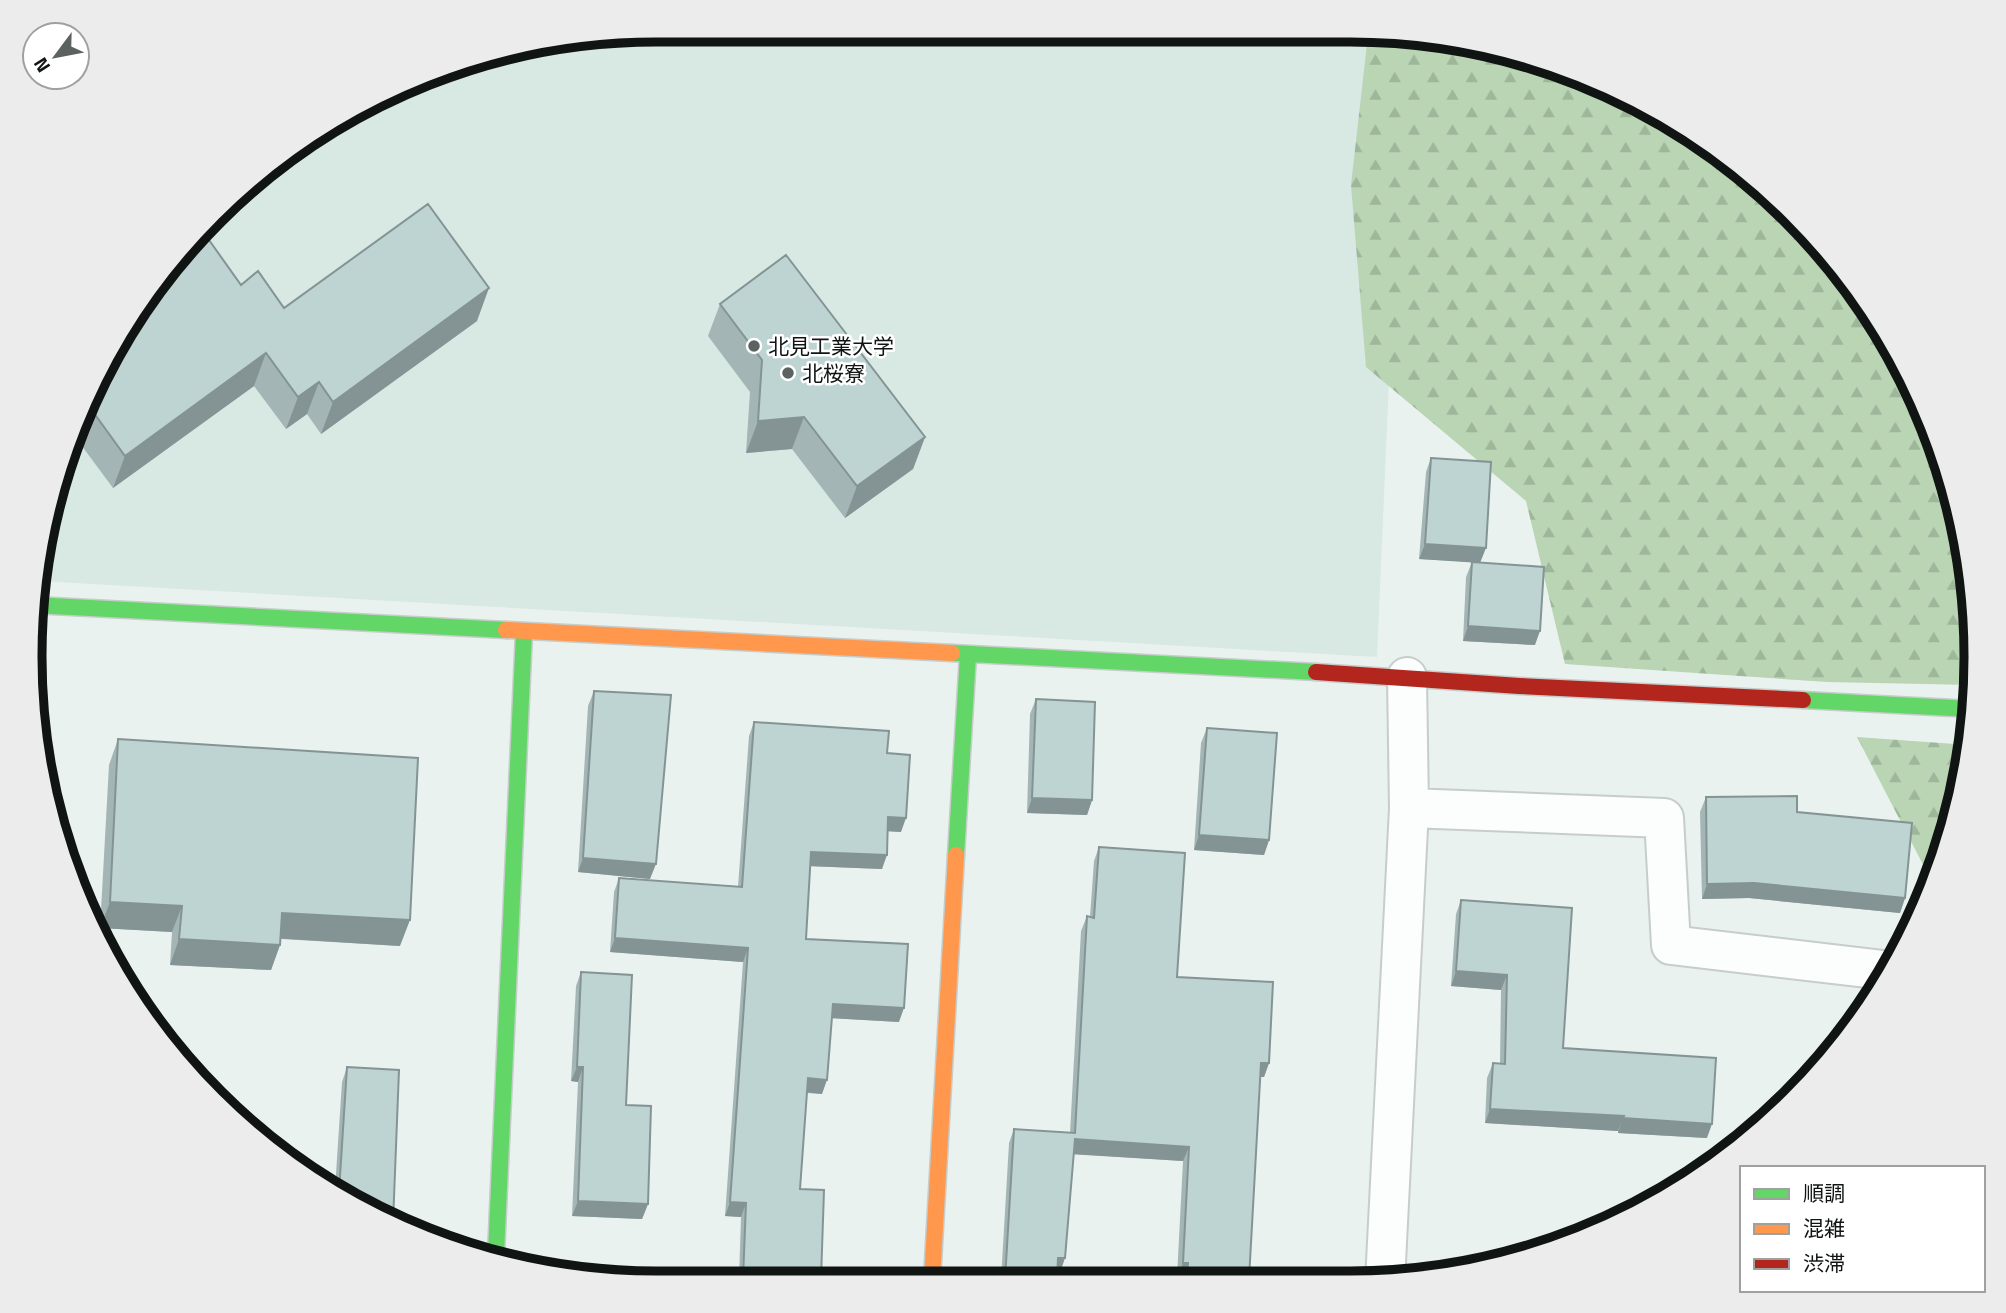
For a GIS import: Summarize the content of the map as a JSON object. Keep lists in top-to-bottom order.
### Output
{
  "places": ["北見工業大学", "北桜寮"],
  "legend": ["順調", "混雑", "渋滞"],
  "north": "bottom left"
}
